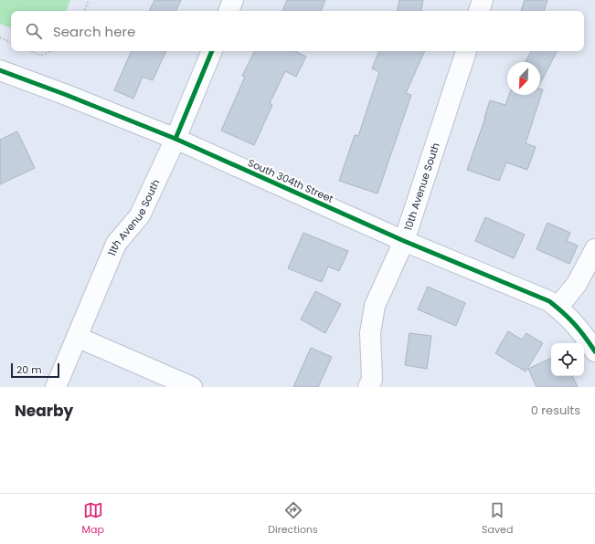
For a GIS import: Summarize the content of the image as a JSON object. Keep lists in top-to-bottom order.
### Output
{
  "streets": {
    "street": ["South 304th Street", "10th Avenue South", "11th Avenue South"]
  },
  "crossings": [
    ["South 304th Street", "10th Avenue South"],
    ["South 304th Street", "11th Avenue South"]
  ],
  "scale_bar": "20 m",
  "north": "bottom left",
  "page": {
    "search": "Search here",
    "scale": "20 m",
    "heading": ["Nearby", "0 results"],
    "nav": ["Map", "Directions", "Saved"]
  }
}
